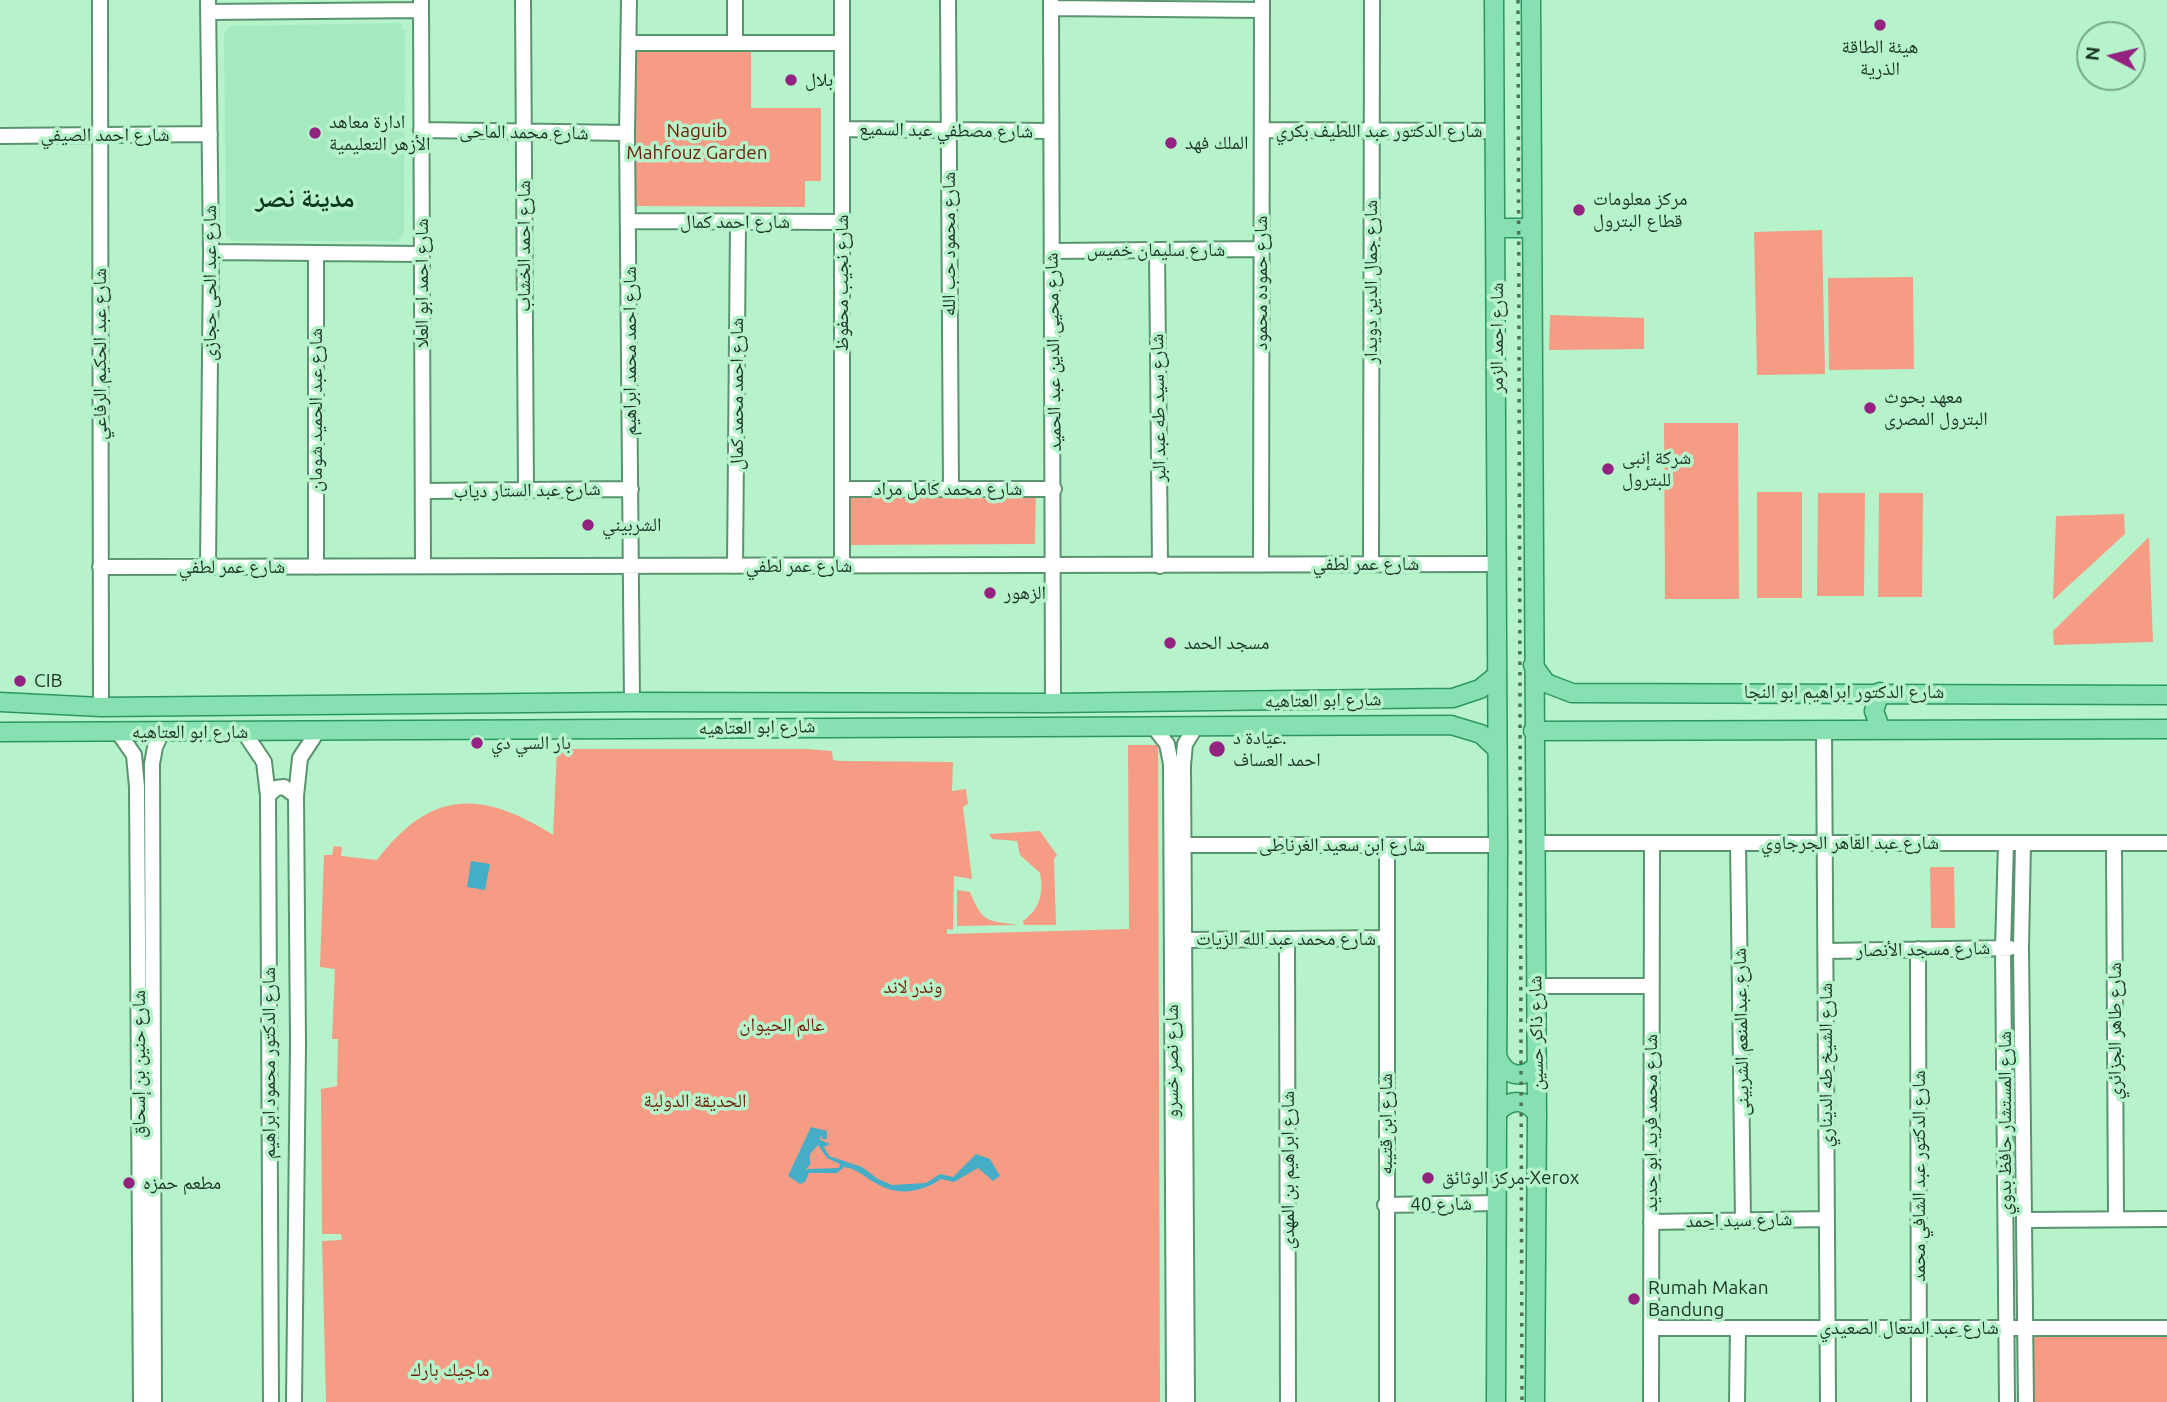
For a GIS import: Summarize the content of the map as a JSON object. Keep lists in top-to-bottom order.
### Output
{
  "streets": {
    "main road": [
      "شارع احمد الزمر",
      "شارع الدكتور ابراهيم ابو النجا",
      "شارع ابو العتاهيه",
      "شارع ذاكر حسين"
    ],
    "street": [
      "شارع مصطفي عبد السميع",
      "شارع الدكتور عبد اللطيف بكري",
      "شارع محمد الماحى",
      "شارع احمد الصيفي",
      "شارع احمد كمال",
      "شارع محمود حب الله",
      "شارع احمد الخشاب",
      "شارع سليمان خميس",
      "شارع جمال الدين دويدار",
      "شارع عبد الحى حجازى",
      "شارع احمد ابو العلا",
      "شارع نجيب محفوظ",
      "شارع حموده محمود",
      "شارع احمد محمد ابراهيم",
      "شارع محيى الدين عبد الحميد",
      "شارع عبد الحكيم الرفاعي",
      "شارع احمد محمد كمال",
      "شارع سيد طه عبد البر",
      "شارع عبد الحميد شومان",
      "شارع محمد كامل مراد",
      "شارع عبد الستار دياب",
      "شارع عمر لطفي",
      "شارع عبد القاهر الجرجاوي",
      "شارع ابن سعيد الغرناطى",
      "شارع محمد عبد الله الزيات",
      "شارع مسجد الأنصار",
      "شارع طاهر الجزائري",
      "شارع عبدالمنعم الشربينى",
      "شارع نصر خسرو",
      "شارع الدكتور محمود ابراهيم",
      "شارع حنين بن إسحاق",
      "شارع الشيخ طه الديناري",
      "شارع محمد فريد ابو حديد",
      "شارع المستشار حافظ بدوي",
      "شارع ابن قتيبه",
      "شارع ابراهيم بن المهدى",
      "شارع الدكتور عبد الشافي محمد",
      "شارع 40",
      "شارع سيد احمد",
      "شارع عبد المتعال الصعيدي"
    ]
  },
  "crossings": [
    ["شارع مصطفي عبد السميع", "شارع محمود حب الله"],
    ["شارع مصطفي عبد السميع", "شارع نجيب محفوظ"],
    ["شارع مصطفي عبد السميع", "شارع محيى الدين عبد الحميد"],
    ["شارع الدكتور عبد اللطيف بكري", "شارع جمال الدين دويدار"],
    ["شارع الدكتور عبد اللطيف بكري", "شارع حموده محمود"],
    ["شارع الدكتور عبد اللطيف بكري", "شارع احمد الزمر"],
    ["شارع محمد الماحى", "شارع احمد الخشاب"],
    ["شارع محمد الماحى", "شارع احمد ابو العلا"],
    ["شارع محمد الماحى", "شارع احمد محمد ابراهيم"],
    ["شارع احمد الصيفي", "شارع عبد الحى حجازى"],
    ["شارع احمد الصيفي", "شارع عبد الحكيم الرفاعي"],
    ["شارع احمد كمال", "شارع نجيب محفوظ"],
    ["شارع احمد كمال", "شارع احمد محمد ابراهيم"],
    ["شارع احمد كمال", "شارع احمد محمد كمال"],
    ["شارع محمود حب الله", "شارع محمد كامل مراد"],
    ["شارع احمد الخشاب", "شارع عبد الستار دياب"],
    ["شارع سليمان خميس", "شارع حموده محمود"],
    ["شارع سليمان خميس", "شارع محيى الدين عبد الحميد"],
    ["شارع سليمان خميس", "شارع سيد طه عبد البر"],
    ["شارع جمال الدين دويدار", "شارع عمر لطفي"],
    ["شارع عبد الحى حجازى", "شارع عمر لطفي"],
    ["شارع احمد ابو العلا", "شارع عبد الستار دياب"],
    ["شارع احمد ابو العلا", "شارع عمر لطفي"],
    ["شارع نجيب محفوظ", "شارع محمد كامل مراد"],
    ["شارع نجيب محفوظ", "شارع عمر لطفي"],
    ["شارع حموده محمود", "شارع عمر لطفي"],
    ["شارع احمد الزمر", "شارع عمر لطفي"],
    ["شارع احمد الزمر", "شارع الدكتور ابراهيم ابو النجا"],
    ["شارع احمد الزمر", "شارع ابو العتاهيه"],
    ["شارع احمد الزمر", "شارع ذاكر حسين"],
    ["شارع احمد محمد ابراهيم", "شارع عبد الستار دياب"],
    ["شارع احمد محمد ابراهيم", "شارع عمر لطفي"],
    ["شارع احمد محمد ابراهيم", "شارع ابو العتاهيه"],
    ["شارع محيى الدين عبد الحميد", "شارع محمد كامل مراد"],
    ["شارع محيى الدين عبد الحميد", "شارع عمر لطفي"],
    ["شارع محيى الدين عبد الحميد", "شارع ابو العتاهيه"],
    ["شارع عبد الحكيم الرفاعي", "شارع عمر لطفي"],
    ["شارع عبد الحكيم الرفاعي", "شارع ابو العتاهيه"],
    ["شارع احمد محمد كمال", "شارع عمر لطفي"],
    ["شارع سيد طه عبد البر", "شارع عمر لطفي"],
    ["شارع عبد الحميد شومان", "شارع عمر لطفي"],
    ["شارع الدكتور ابراهيم ابو النجا", "شارع ذاكر حسين"],
    ["شارع الدكتور ابراهيم ابو النجا", "شارع الشيخ طه الديناري"],
    ["شارع ابو العتاهيه", "شارع ذاكر حسين"],
    ["شارع ابو العتاهيه", "شارع نصر خسرو"],
    ["شارع ابو العتاهيه", "شارع الدكتور محمود ابراهيم"],
    ["شارع ابو العتاهيه", "شارع حنين بن إسحاق"],
    ["شارع عبد القاهر الجرجاوي", "شارع طاهر الجزائري"],
    ["شارع عبد القاهر الجرجاوي", "شارع عبدالمنعم الشربينى"],
    ["شارع عبد القاهر الجرجاوي", "شارع ذاكر حسين"],
    ["شارع عبد القاهر الجرجاوي", "شارع الشيخ طه الديناري"],
    ["شارع عبد القاهر الجرجاوي", "شارع محمد فريد ابو حديد"],
    ["شارع عبد القاهر الجرجاوي", "شارع المستشار حافظ بدوي"],
    ["شارع ابن سعيد الغرناطى", "شارع ذاكر حسين"],
    ["شارع ابن سعيد الغرناطى", "شارع نصر خسرو"],
    ["شارع ابن سعيد الغرناطى", "شارع ابن قتيبه"],
    ["شارع محمد عبد الله الزيات", "شارع نصر خسرو"],
    ["شارع محمد عبد الله الزيات", "شارع ابن قتيبه"],
    ["شارع محمد عبد الله الزيات", "شارع ابراهيم بن المهدى"],
    ["شارع مسجد الأنصار", "شارع الشيخ طه الديناري"],
    ["شارع مسجد الأنصار", "شارع المستشار حافظ بدوي"],
    ["شارع مسجد الأنصار", "شارع الدكتور عبد الشافي محمد"],
    ["شارع عبدالمنعم الشربينى", "شارع سيد احمد"],
    ["شارع ذاكر حسين", "شارع 40"],
    ["شارع الشيخ طه الديناري", "شارع سيد احمد"],
    ["شارع الشيخ طه الديناري", "شارع عبد المتعال الصعيدي"],
    ["شارع محمد فريد ابو حديد", "شارع سيد احمد"],
    ["شارع محمد فريد ابو حديد", "شارع عبد المتعال الصعيدي"],
    ["شارع المستشار حافظ بدوي", "شارع عبد المتعال الصعيدي"],
    ["شارع ابن قتيبه", "شارع 40"],
    ["شارع الدكتور عبد الشافي محمد", "شارع عبد المتعال الصعيدي"]
  ],
  "districts": ["مدينة نصر"],
  "parks": [
    "Naguib Mahfouz Garden",
    "وندر لاند",
    "عالم الحيوان",
    "الحديقة الدولية",
    "ماجيك بارك"
  ],
  "places": [
    "هيئة الطاقة الذرية",
    "بلال",
    "ادارة معاهد الأزهر التعليمية",
    "الملك فهد",
    "مركز معلومات قطاع البترول",
    "معهد بحوث البترول المصرى",
    "شركة إنبى للبترول",
    "الشربيني",
    "الزهور",
    "مسجد الحمد",
    "CIB",
    "بار السي دي",
    "عيادة د. احمد العساف",
    "مركز الوثائق-Xerox",
    "مطعم حمزه",
    "Rumah Makan Bandung"
  ],
  "north": "left"
}
